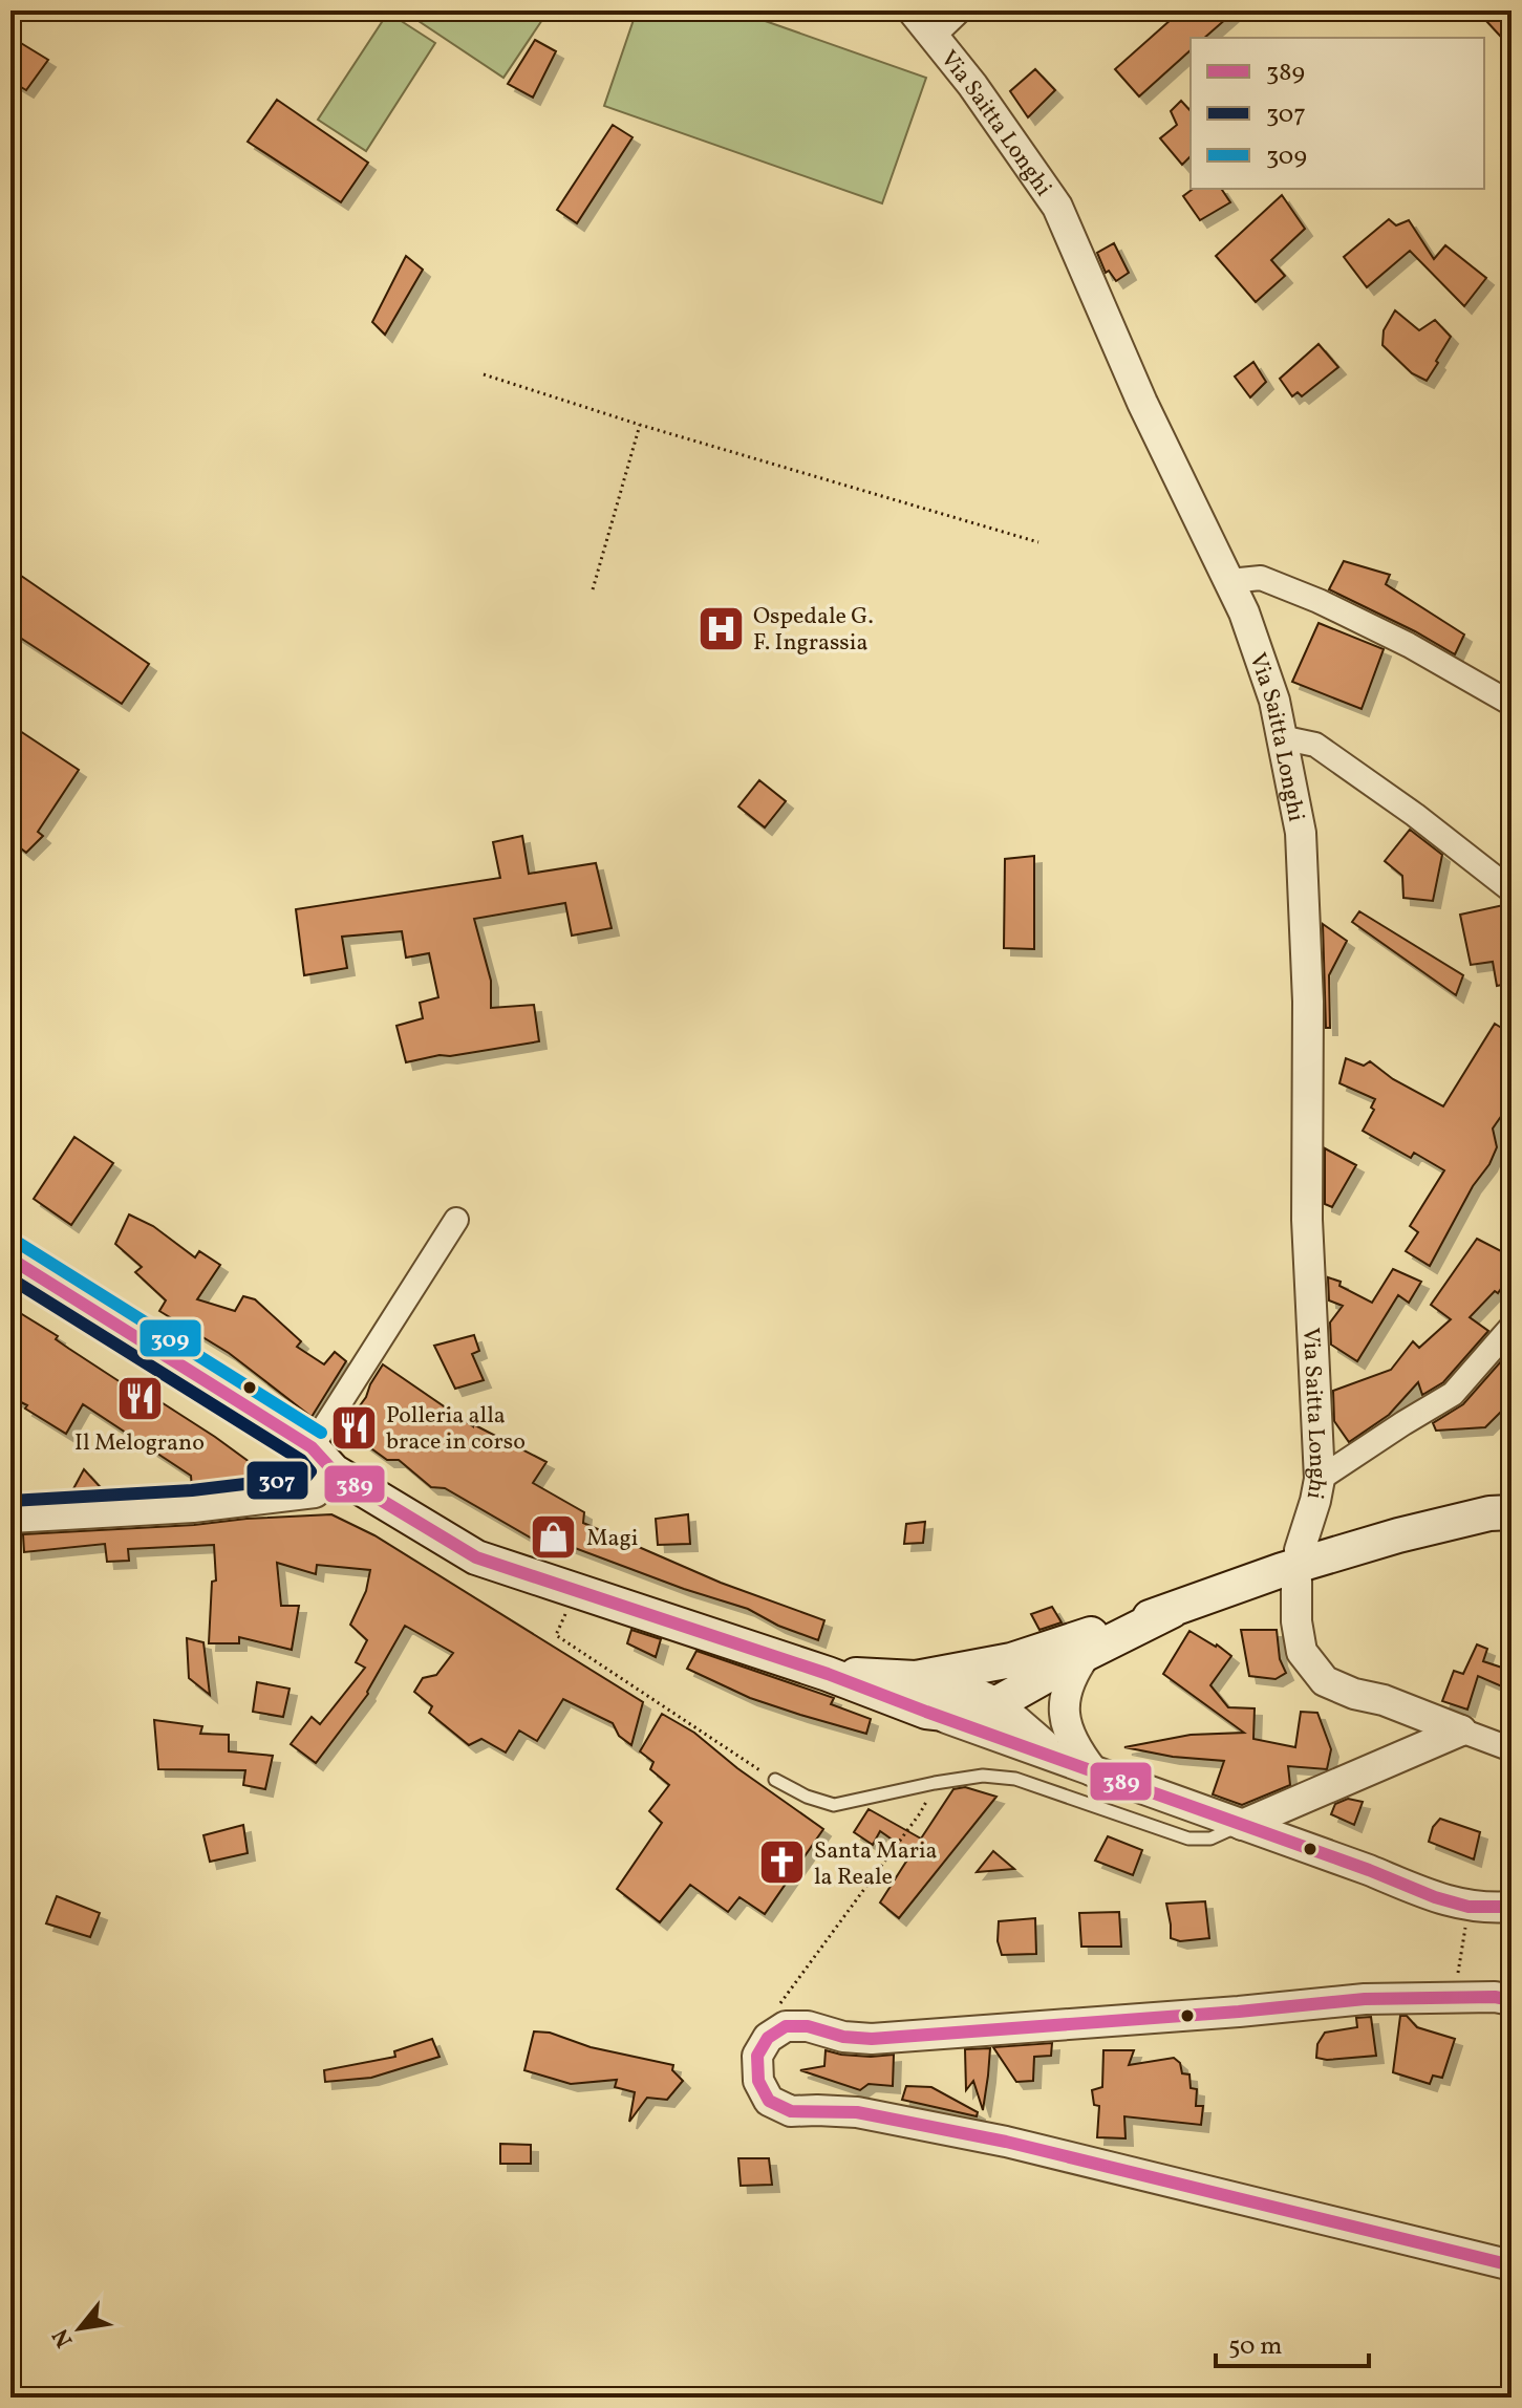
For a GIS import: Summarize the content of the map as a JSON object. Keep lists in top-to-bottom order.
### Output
{
  "streets": {
    "street": ["Via Saitta Longhi"]
  },
  "places": {
    "hospital": ["Ospedale G. F. Ingrassia"],
    "restaurant": ["Il Melograno", "Polleria alla brace in corso"],
    "shop": ["Magi"],
    "church": ["Santa Maria la Reale"]
  },
  "lines": ["transit line 309", "transit line 389", "transit line 307"],
  "legend": ["389", "307", "309"],
  "scale_bar": "50 m",
  "north": "bottom left"
}
